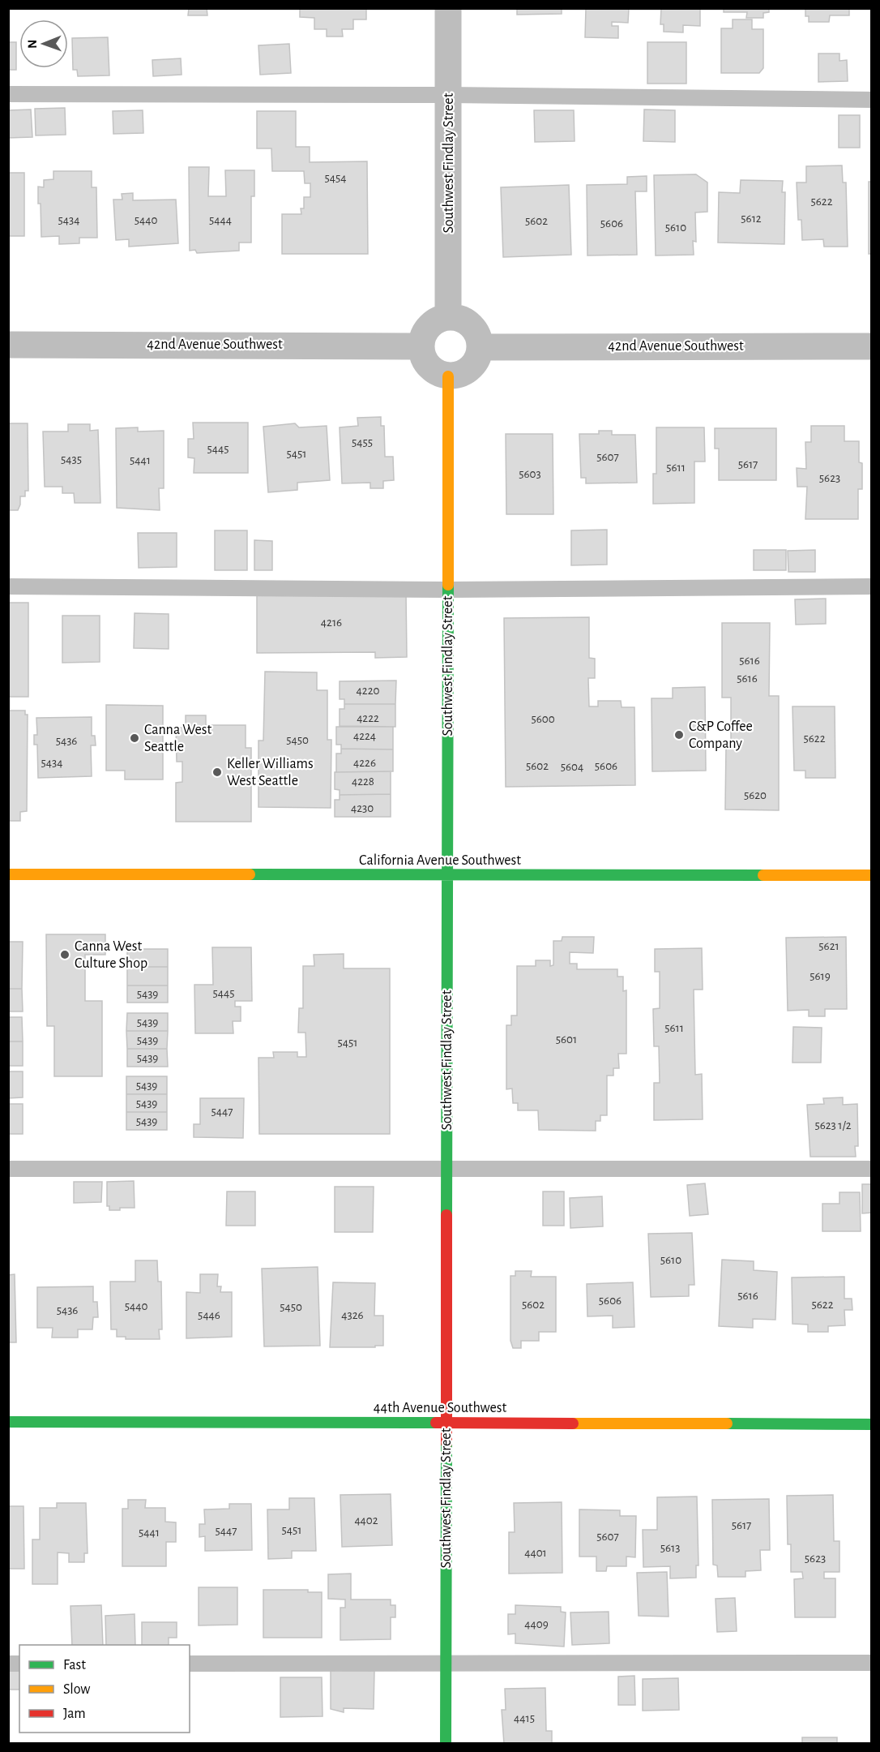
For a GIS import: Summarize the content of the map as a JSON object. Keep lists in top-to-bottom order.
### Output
{
  "streets": {
    "street": [
      "Southwest Findlay Street",
      "42nd Avenue Southwest",
      "California Avenue Southwest",
      "44th Avenue Southwest"
    ]
  },
  "crossings": [
    ["Southwest Findlay Street", "42nd Avenue Southwest"],
    ["Southwest Findlay Street", "California Avenue Southwest"],
    ["Southwest Findlay Street", "44th Avenue Southwest"]
  ],
  "places": [
    "C&P Coffee Company",
    "Canna West Seattle",
    "Keller Williams West Seattle",
    "Canna West Culture Shop"
  ],
  "house_numbers": [
    "5454",
    "5622",
    "5612",
    "5434",
    "5440",
    "5444",
    "5602",
    "5606",
    "5610",
    "5455",
    "5445",
    "5451",
    "5607",
    "5435",
    "5441",
    "5617",
    "5611",
    "5603",
    "5623",
    "4216",
    "5616",
    "5616",
    "4220",
    "4222",
    "5600",
    "4224",
    "5622",
    "5450",
    "5436",
    "5434",
    "4226",
    "5602",
    "5606",
    "5604",
    "4228",
    "5620",
    "4230",
    "5621",
    "5619",
    "5445",
    "5439",
    "5439",
    "5611",
    "5601",
    "5439",
    "5451",
    "5439",
    "5439",
    "5439",
    "5447",
    "5439",
    "5623 1/2",
    "5610",
    "5616",
    "5606",
    "5602",
    "5622",
    "5440",
    "5450",
    "5436",
    "5446",
    "4326",
    "4402",
    "5617",
    "5451",
    "5447",
    "5441",
    "5607",
    "5613",
    "4401",
    "5623",
    "4409",
    "4415"
  ],
  "legend": ["Fast", "Slow", "Jam"],
  "north": "left"
}
